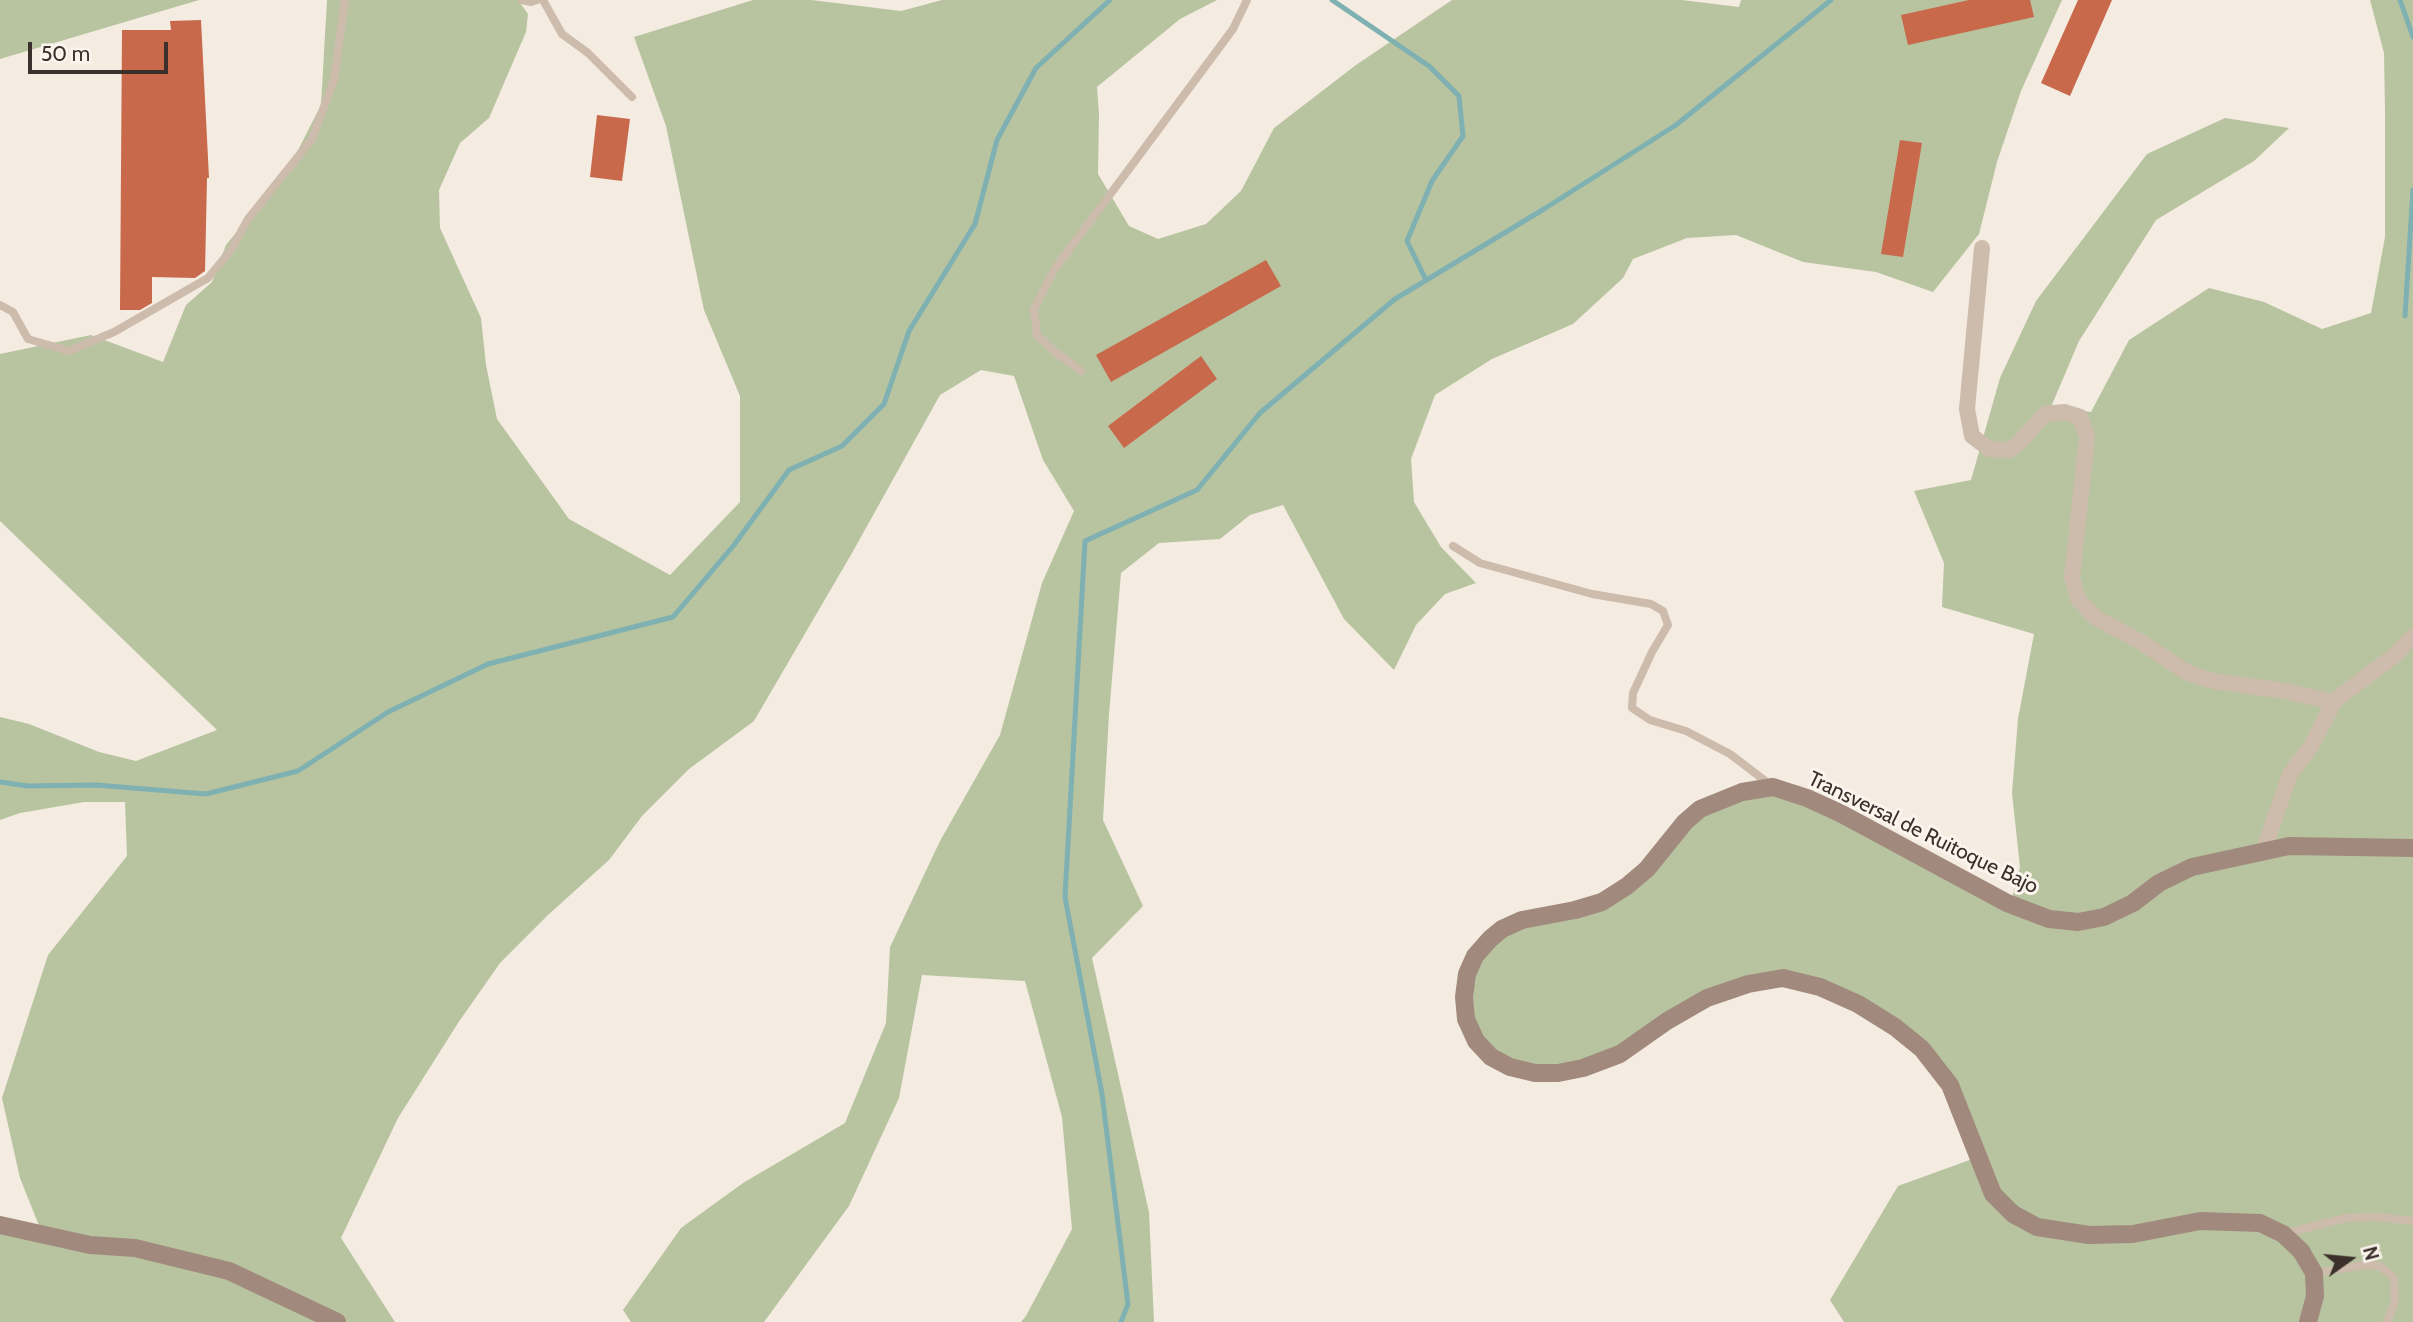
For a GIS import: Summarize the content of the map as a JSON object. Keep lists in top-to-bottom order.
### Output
{
  "streets": {
    "street": ["Transversal de Ruitoque Bajo"]
  },
  "scale_bar": "50 m",
  "north": "right"
}
